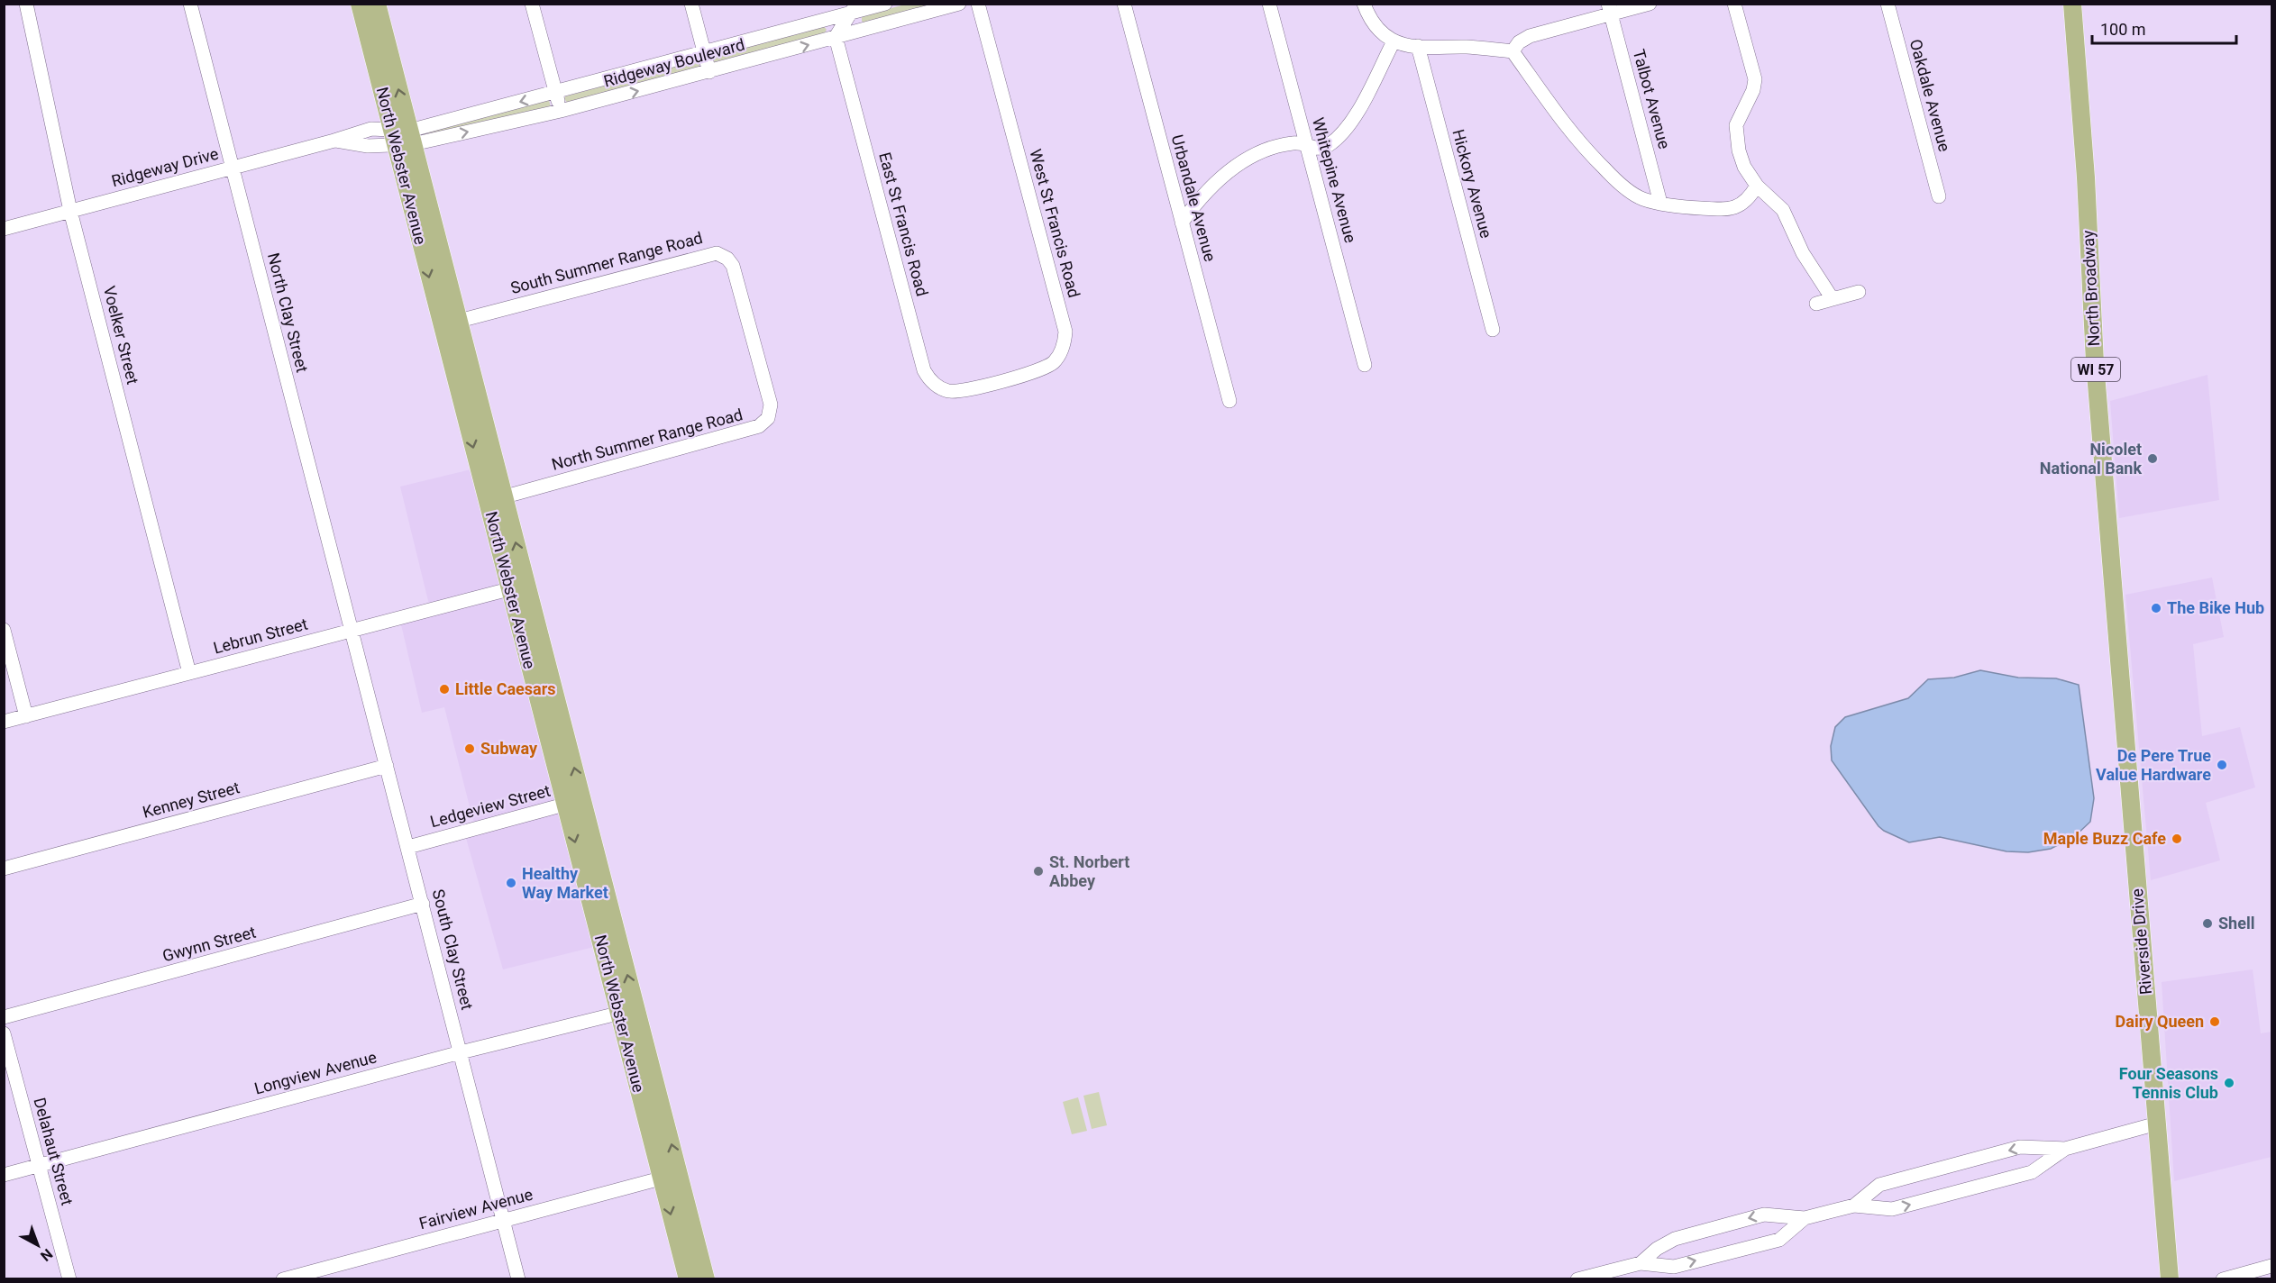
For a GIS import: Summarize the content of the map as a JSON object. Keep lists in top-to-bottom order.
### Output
{
  "streets": {
    "main road": [
      "North Webster Avenue",
      "North Broadway",
      "WI 57",
      "Riverside Drive"
    ],
    "street": [
      "Ridgeway Boulevard",
      "Oakdale Avenue",
      "Talbot Avenue",
      "Ridgeway Drive",
      "Whitepine Avenue",
      "Hickory Avenue",
      "Urbandale Avenue",
      "West St Francis Road",
      "East St Francis Road",
      "South Summer Range Road",
      "North Clay Street",
      "Voelker Street",
      "North Summer Range Road",
      "Lebrun Street",
      "Kenney Street",
      "Ledgeview Street",
      "Gwynn Street",
      "South Clay Street",
      "Longview Avenue",
      "Delahaut Street",
      "Fairview Avenue"
    ]
  },
  "crossings": [
    ["Ridgeway Boulevard", "North Webster Avenue"],
    ["Ridgeway Boulevard", "Ridgeway Drive"],
    ["Ridgeway Boulevard", "East St Francis Road"],
    ["North Webster Avenue", "Ridgeway Drive"],
    ["North Webster Avenue", "South Summer Range Road"],
    ["North Webster Avenue", "North Summer Range Road"],
    ["North Webster Avenue", "Lebrun Street"],
    ["North Webster Avenue", "Ledgeview Street"],
    ["North Webster Avenue", "Longview Avenue"],
    ["North Webster Avenue", "Fairview Avenue"],
    ["Ridgeway Drive", "North Clay Street"],
    ["Ridgeway Drive", "Voelker Street"],
    ["West St Francis Road", "East St Francis Road"],
    ["South Summer Range Road", "North Summer Range Road"],
    ["North Broadway", "Riverside Drive"],
    ["North Clay Street", "Lebrun Street"],
    ["North Clay Street", "South Clay Street"],
    ["Voelker Street", "Lebrun Street"],
    ["Lebrun Street", "South Clay Street"],
    ["Kenney Street", "South Clay Street"],
    ["Ledgeview Street", "South Clay Street"],
    ["Gwynn Street", "South Clay Street"],
    ["South Clay Street", "Longview Avenue"],
    ["South Clay Street", "Fairview Avenue"],
    ["Longview Avenue", "Delahaut Street"]
  ],
  "places": [
    "Nicolet National Bank",
    "The Bike Hub",
    "Little Caesars",
    "Subway",
    "De Pere True Value Hardware",
    "Maple Buzz Cafe",
    "St. Norbert Abbey",
    "Healthy Way Market",
    "Shell",
    "Dairy Queen",
    "Four Seasons Tennis Club"
  ],
  "scale_bar": "100 m",
  "north": "bottom right"
}
